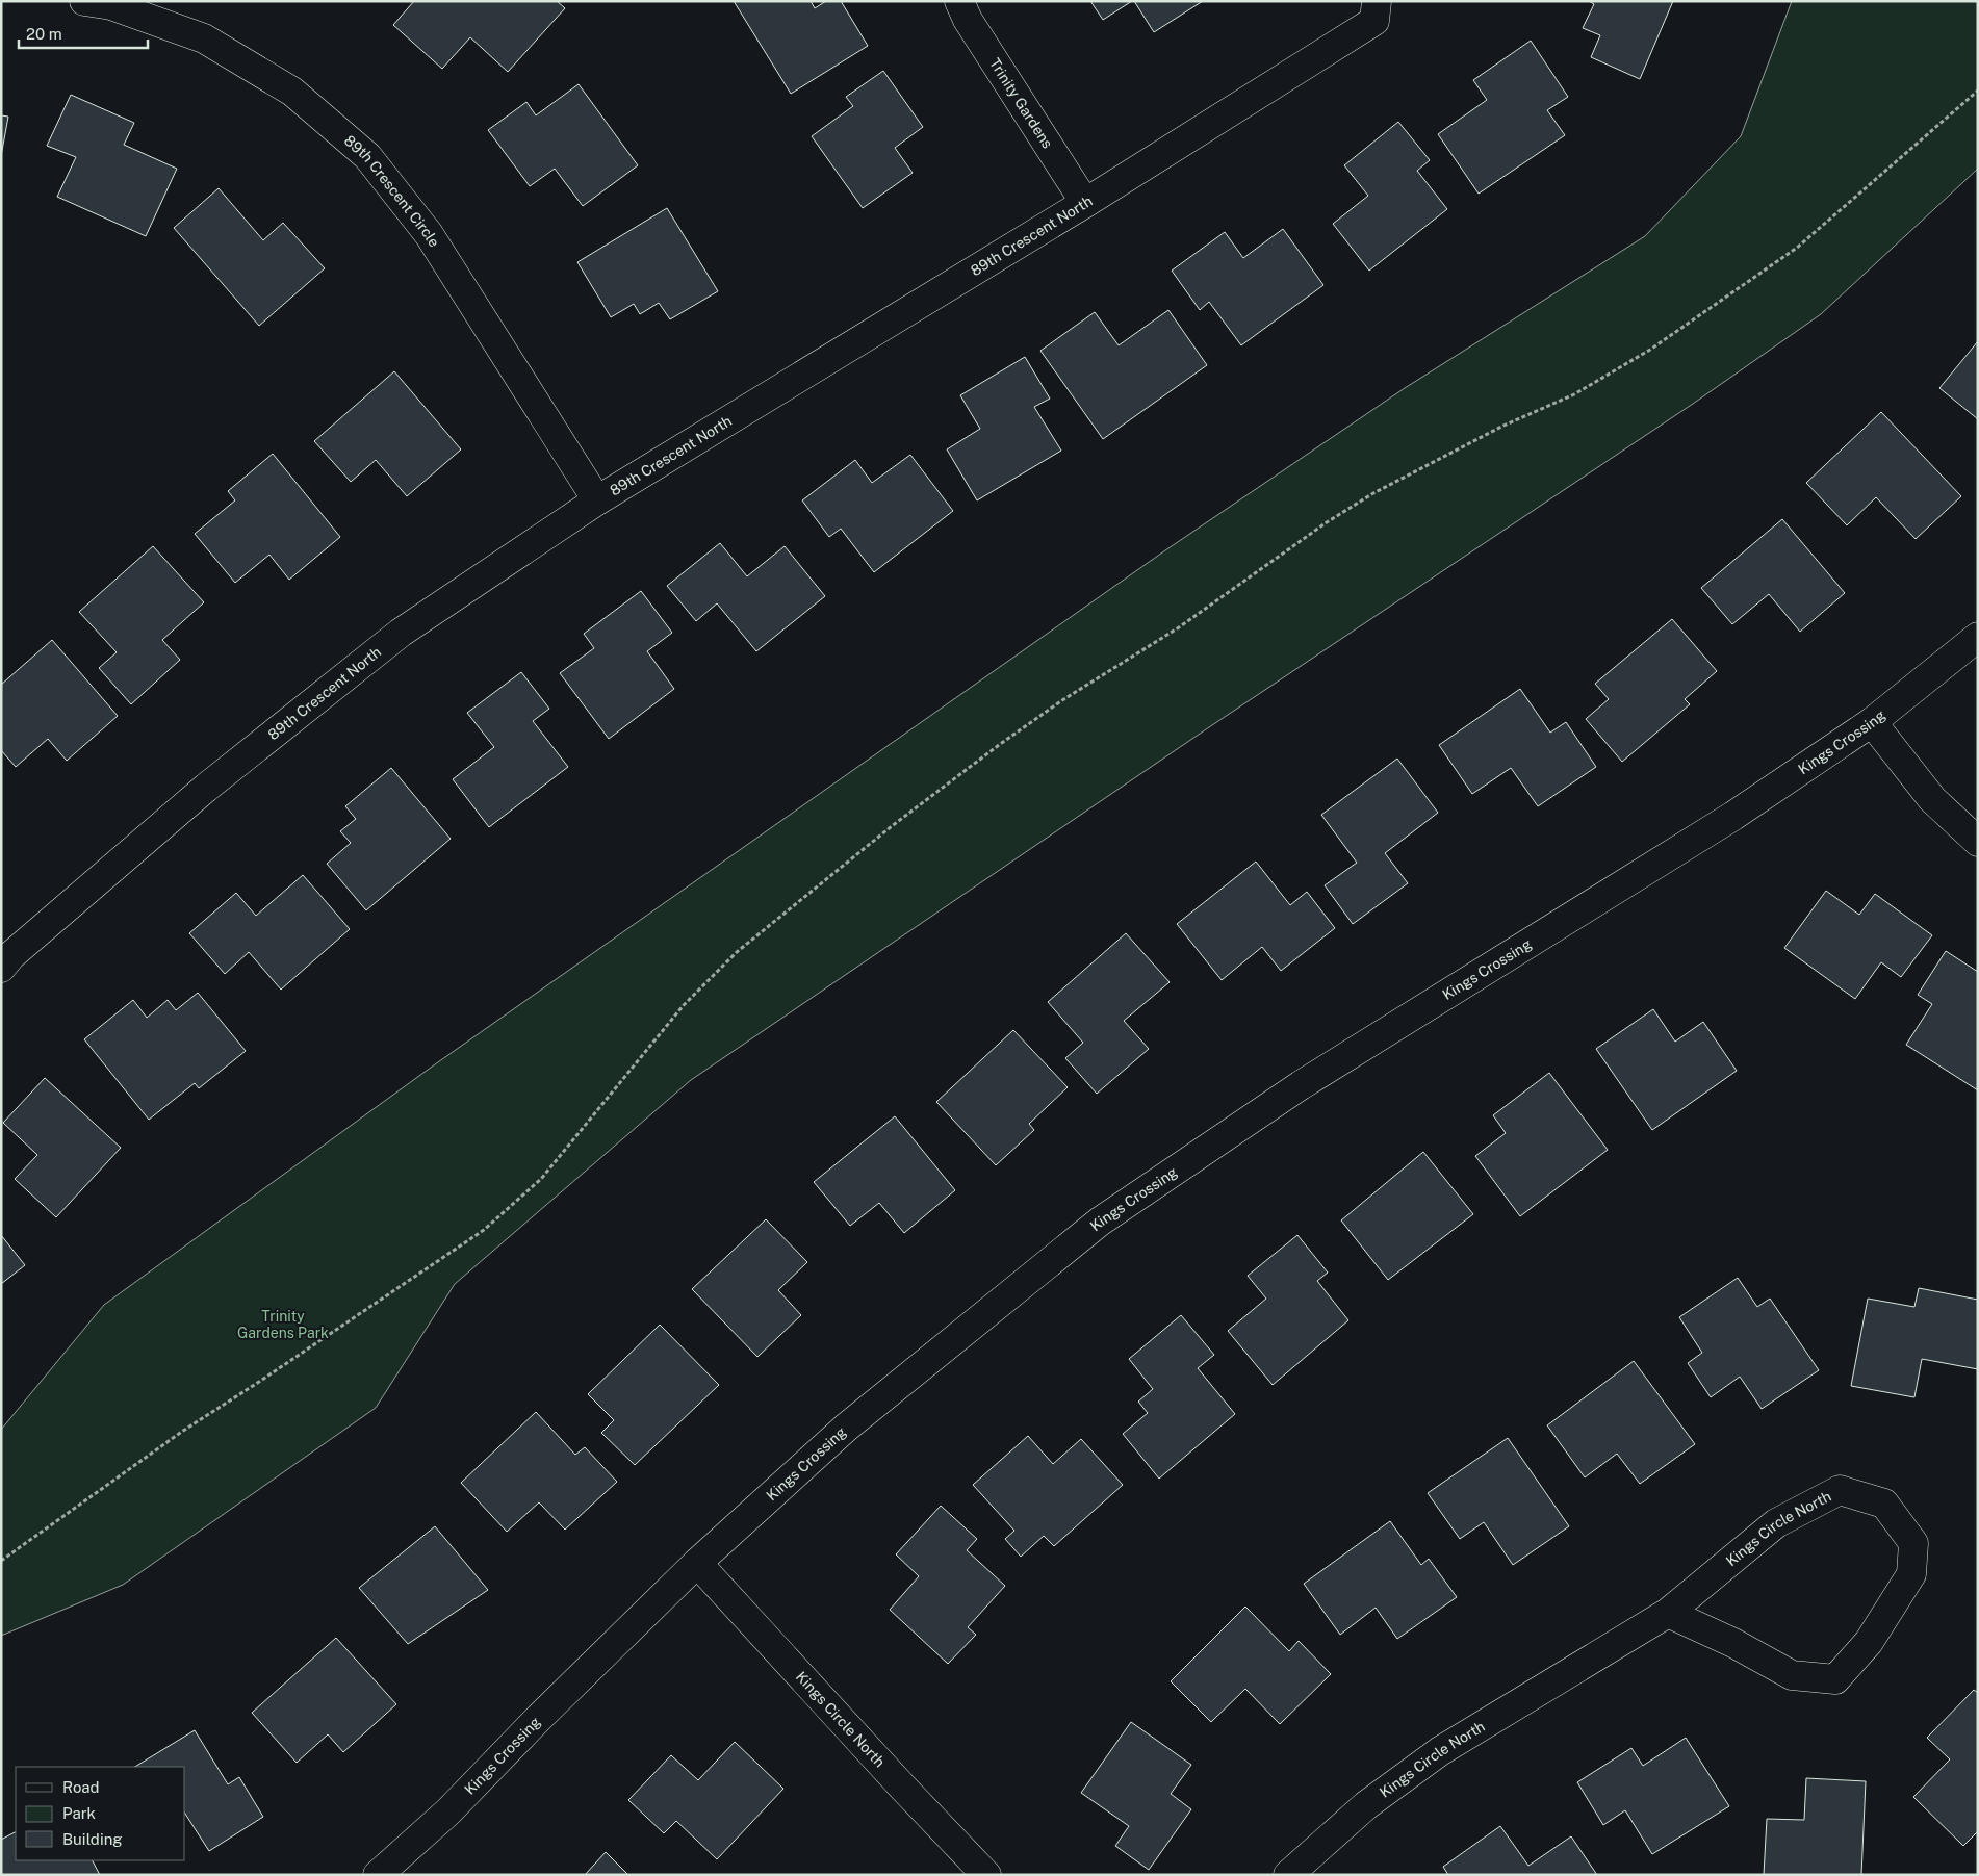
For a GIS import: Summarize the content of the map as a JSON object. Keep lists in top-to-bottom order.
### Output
{
  "streets": {
    "street": [
      "Trinity Gardens",
      "89th Crescent Circle",
      "89th Crescent North",
      "Kings Crossing",
      "Kings Circle North"
    ]
  },
  "crossings": [
    ["Trinity Gardens", "89th Crescent North"],
    ["89th Crescent Circle", "89th Crescent North"],
    ["Kings Crossing", "Kings Circle North"]
  ],
  "parks": ["Trinity Gardens Park"],
  "legend": ["Road", "Park", "Building"],
  "scale_bar": "20 m"
}
